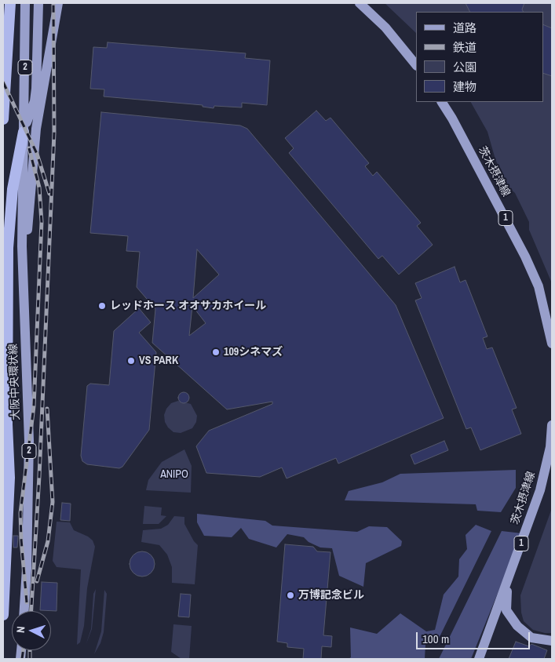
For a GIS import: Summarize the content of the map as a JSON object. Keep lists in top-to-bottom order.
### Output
{
  "streets": {
    "main road": [
      "2",
      "茨木摂津線",
      "1",
      "大阪中央環状線"
    ]
  },
  "parks": ["ANIPO"],
  "places": [
    "レッドホース オオサカホイール",
    "109シネマズ",
    "VS PARK",
    "万博記念ビル"
  ],
  "legend": [
    "道路",
    "鉄道",
    "公園",
    "建物"
  ],
  "scale_bar": "100 m",
  "north": "left"
}
